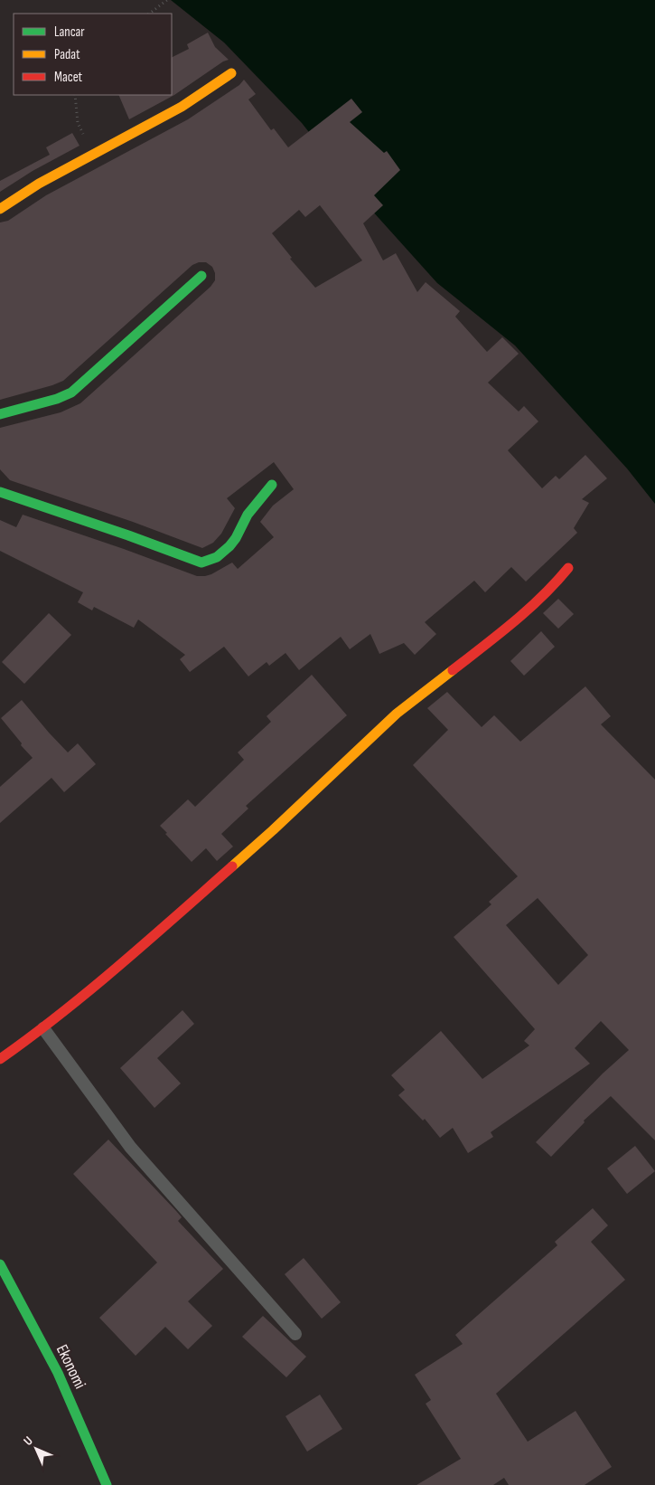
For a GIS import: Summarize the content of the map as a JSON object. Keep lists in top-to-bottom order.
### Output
{
  "streets": {
    "street": ["Ekonomi"]
  },
  "legend": ["Lancar", "Padat", "Macet"],
  "north": "top left"
}
